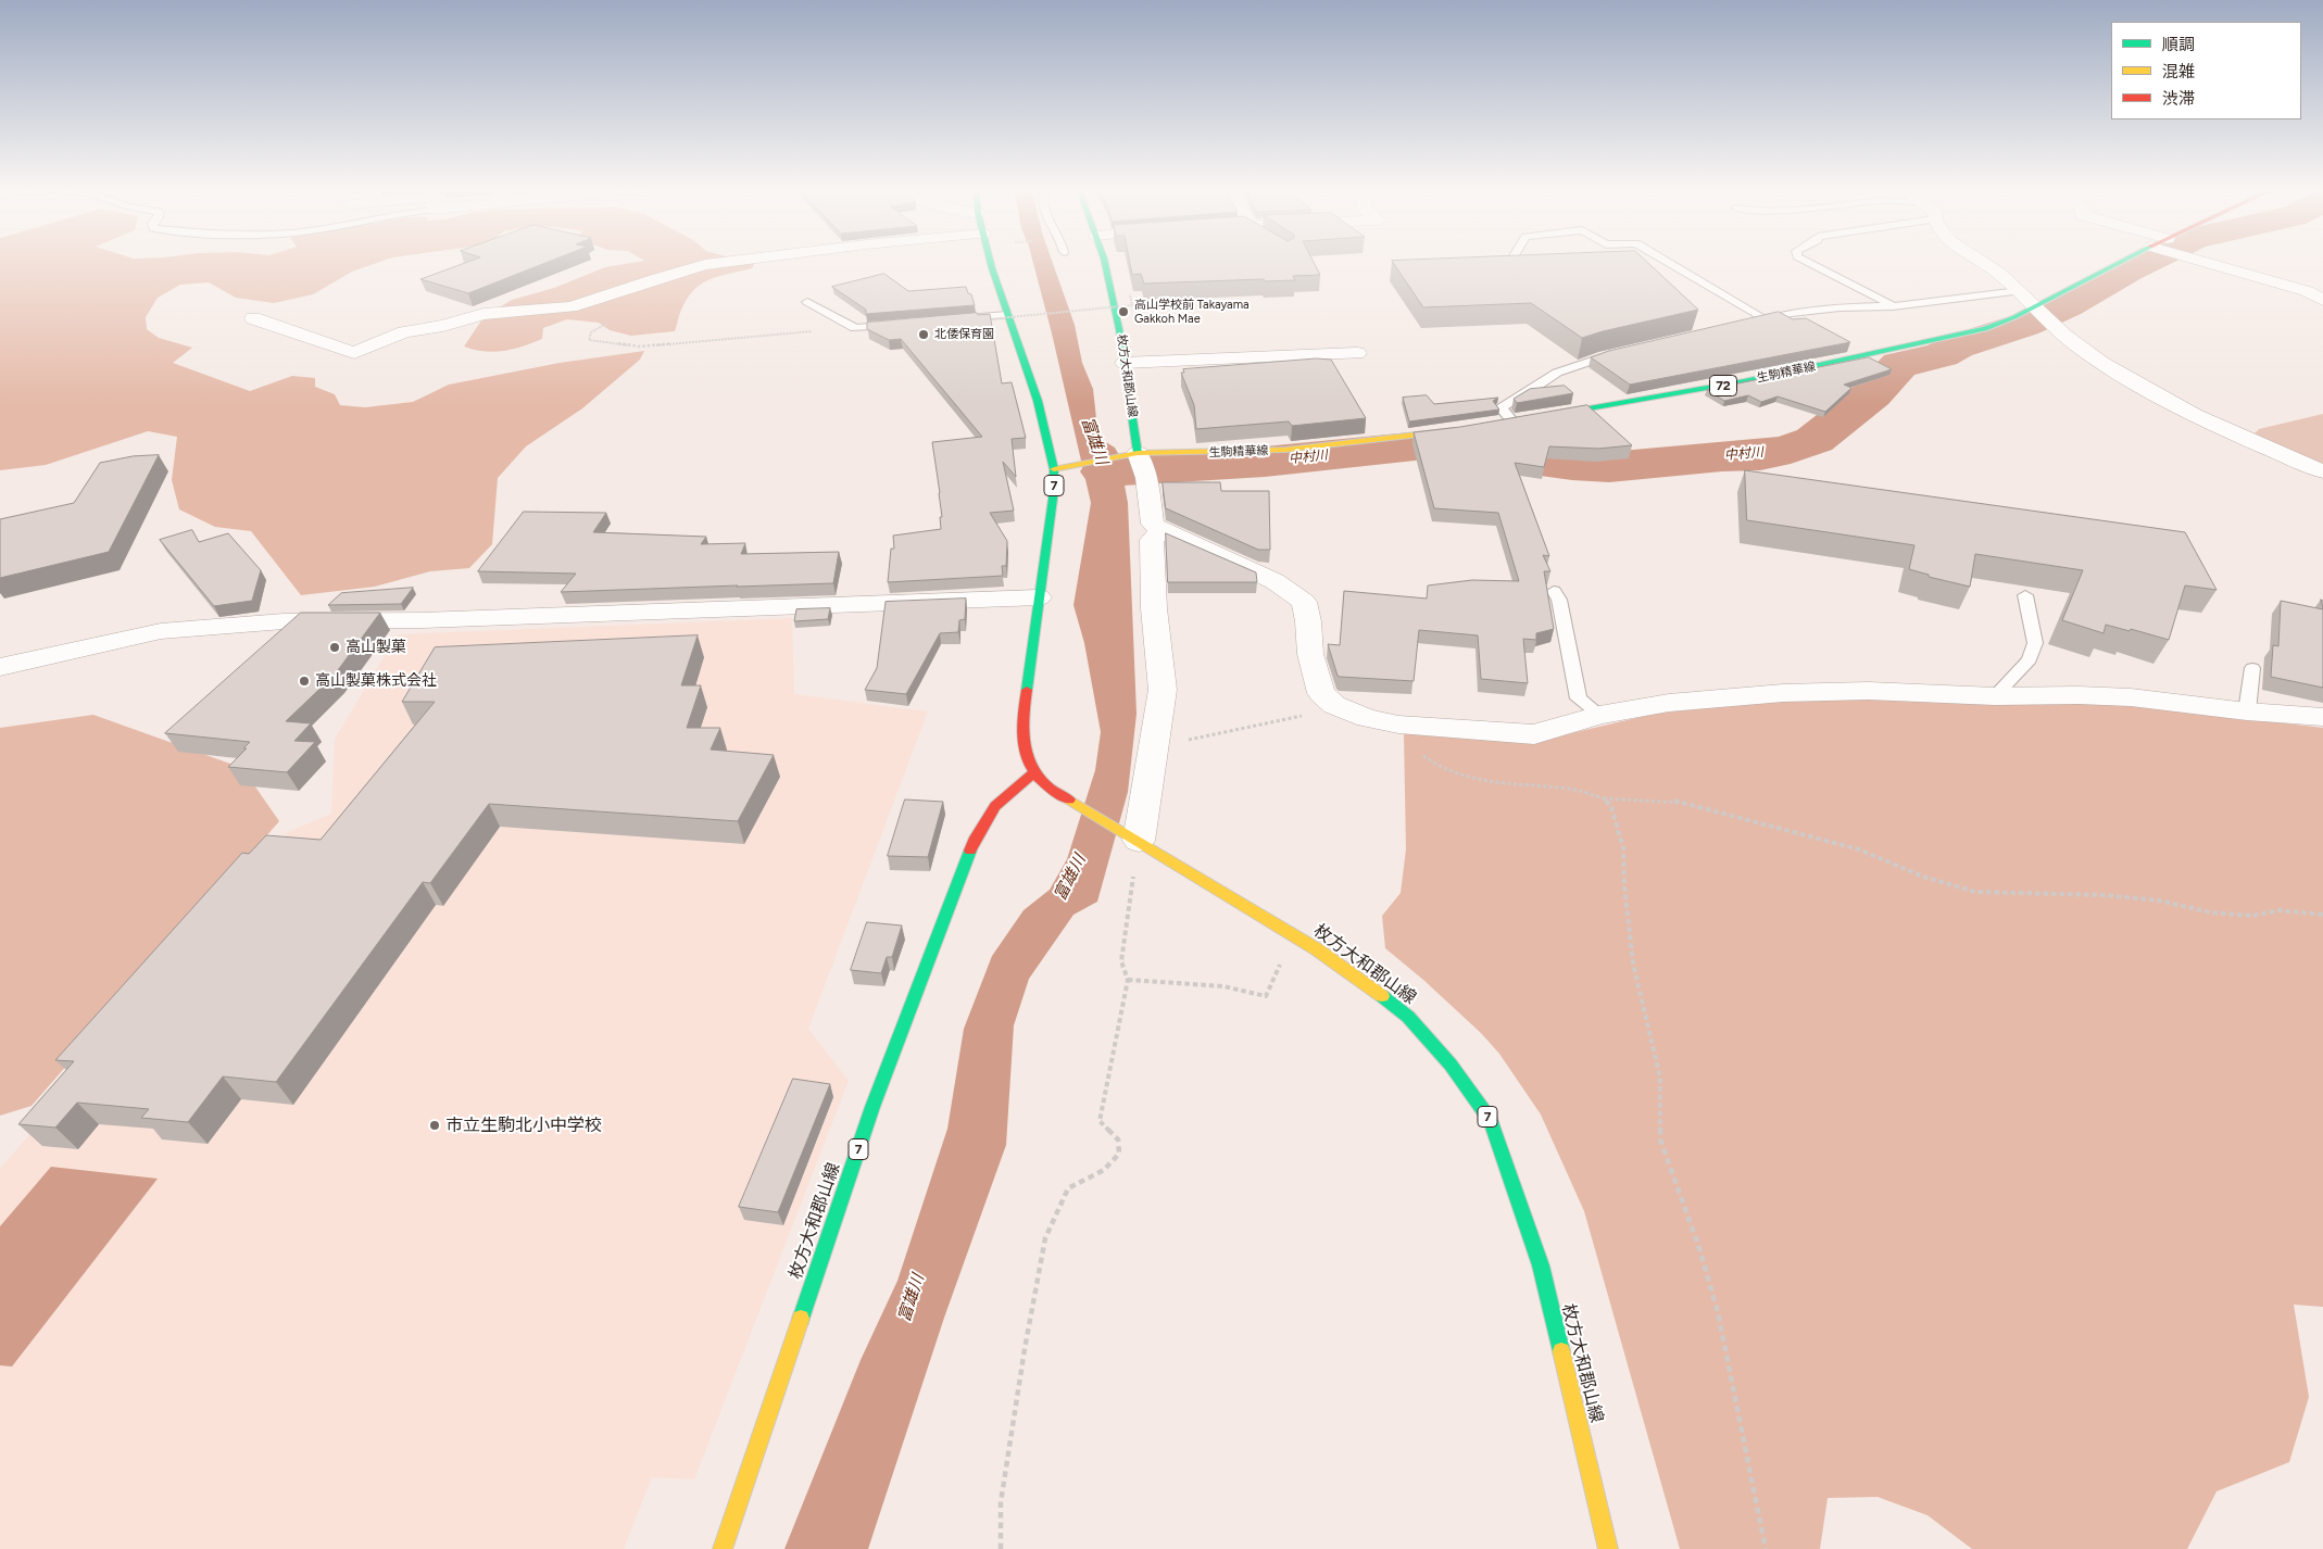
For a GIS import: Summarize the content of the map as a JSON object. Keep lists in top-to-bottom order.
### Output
{
  "streets": {
    "main road": [
      "生駒精華線",
      "枚方大和郡山線",
      "72",
      "7"
    ]
  },
  "crossings": [
    ["生駒精華線", "枚方大和郡山線"],
    ["生駒精華線", "7"],
    ["枚方大和郡山線", "7"]
  ],
  "water": ["富雄川", "中村川"],
  "places": [
    "高山学校前 Takayama Gakkoh Mae",
    "北倭保育園",
    "高山製菓",
    "高山製菓株式会社",
    "市立生駒北小中学校"
  ],
  "legend": ["順調", "混雑", "渋滞"]
}
